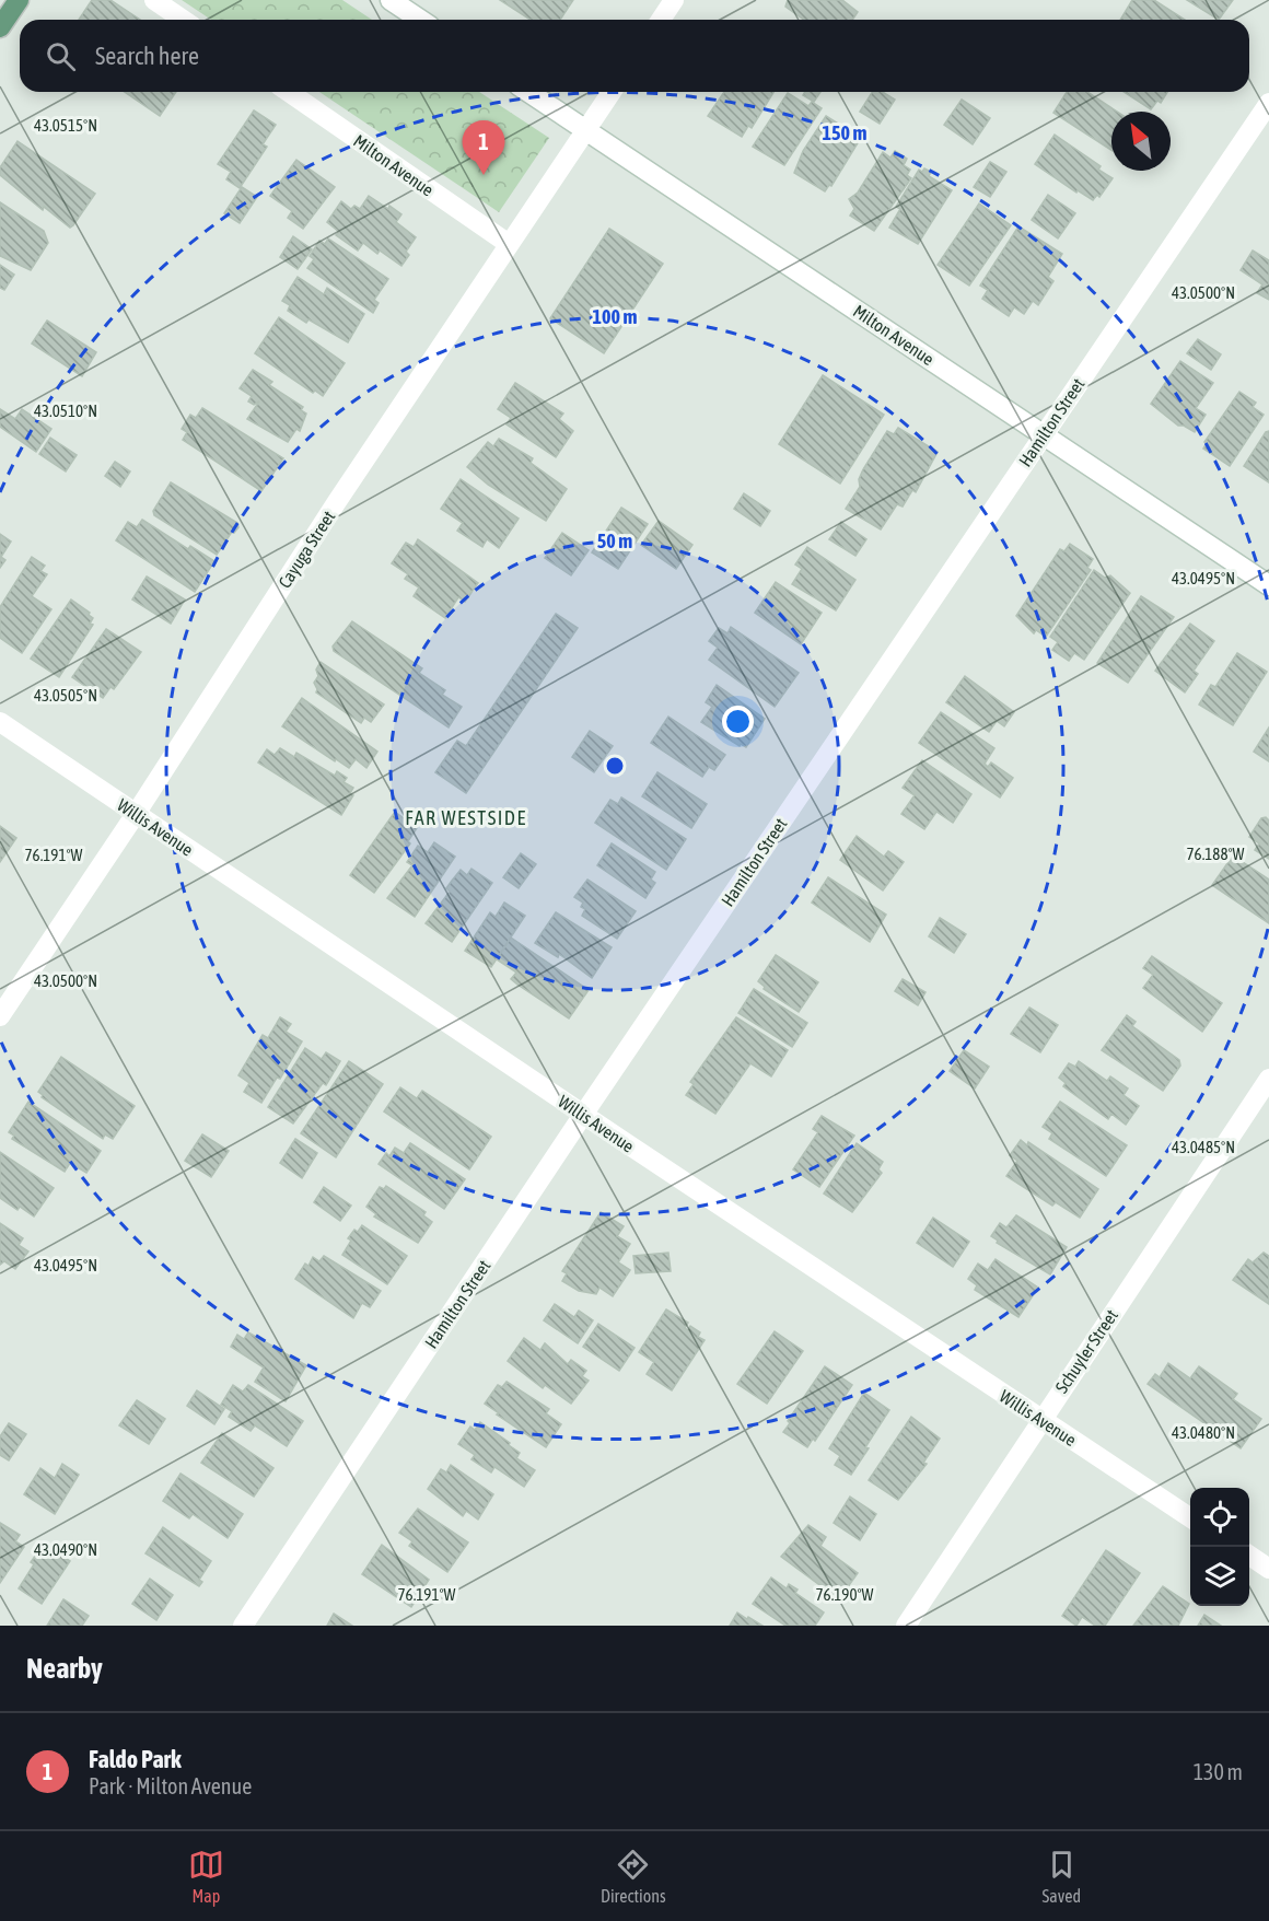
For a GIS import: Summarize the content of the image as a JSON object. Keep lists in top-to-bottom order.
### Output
{
  "streets": {
    "street": [
      "Milton Avenue",
      "Hamilton Street",
      "Cayuga Street",
      "Willis Avenue",
      "Schuyler Street"
    ]
  },
  "crossings": [
    ["Milton Avenue", "Hamilton Street"],
    ["Milton Avenue", "Cayuga Street"],
    ["Hamilton Street", "Willis Avenue"],
    ["Cayuga Street", "Willis Avenue"],
    ["Willis Avenue", "Schuyler Street"]
  ],
  "districts": ["FAR WESTSIDE"],
  "north": "top left",
  "page": {
    "search": "Search here",
    "pins": "1",
    "heading": "Nearby",
    "list": [
      {
        "mark": "1",
        "name": "Faldo Park",
        "note": "Park · Milton Avenue",
        "value": "130 m"
      }
    ],
    "nav": ["Map", "Directions", "Saved"]
  },
  "coordinates": [
    "43.0515°N",
    "43.0500°N",
    "43.0510°N",
    "43.0495°N",
    "43.0505°N",
    "76.188°W",
    "76.191°W",
    "43.0485°N",
    "43.0480°N",
    "43.0490°N",
    "76.190°W"
  ],
  "rings": ["150 m", "100 m", "50 m"]
}
